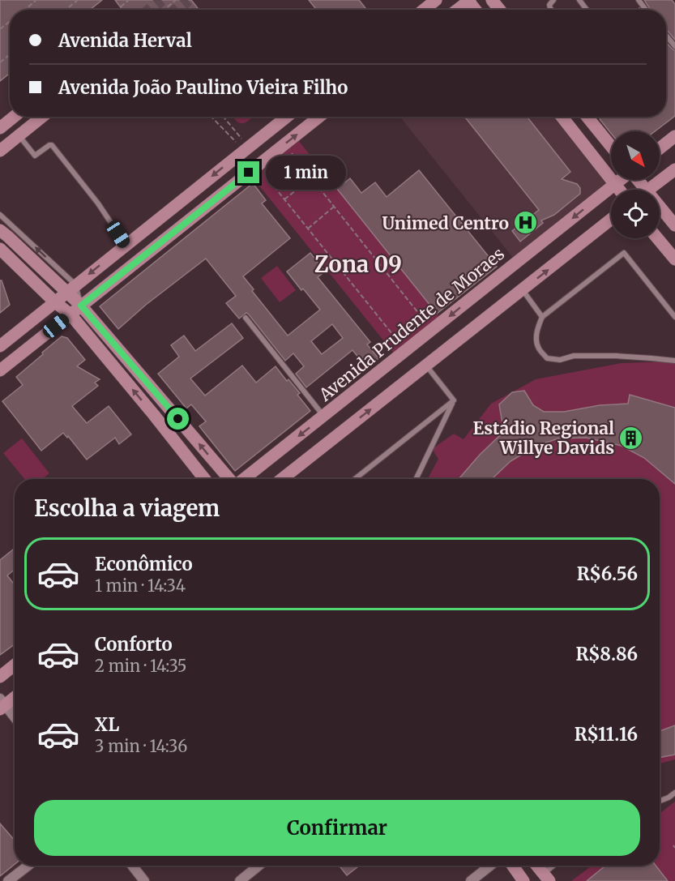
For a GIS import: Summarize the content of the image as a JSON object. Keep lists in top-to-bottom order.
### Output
{
  "streets": {
    "main road": ["Avenida Prudente de Moraes"]
  },
  "districts": ["Zona 09"],
  "places": {
    "hospital": ["Unimed Centro"],
    "building": ["Estádio Regional Willye Davids"]
  },
  "north": "bottom right",
  "page": {
    "banner": ["Avenida Herval", "Avenida João Paulino Vieira Filho"],
    "bubble": "1 min",
    "heading": "Escolha a viagem",
    "list": [
      {
        "name": "Econômico",
        "note": "1 min · 14:34",
        "value": "R$6.56"
      },
      {
        "name": "Conforto",
        "note": "2 min · 14:35",
        "value": "R$8.86"
      },
      {
        "name": "XL",
        "note": "3 min · 14:36",
        "value": "R$11.16"
      }
    ],
    "buttons": "Confirmar"
  }
}
